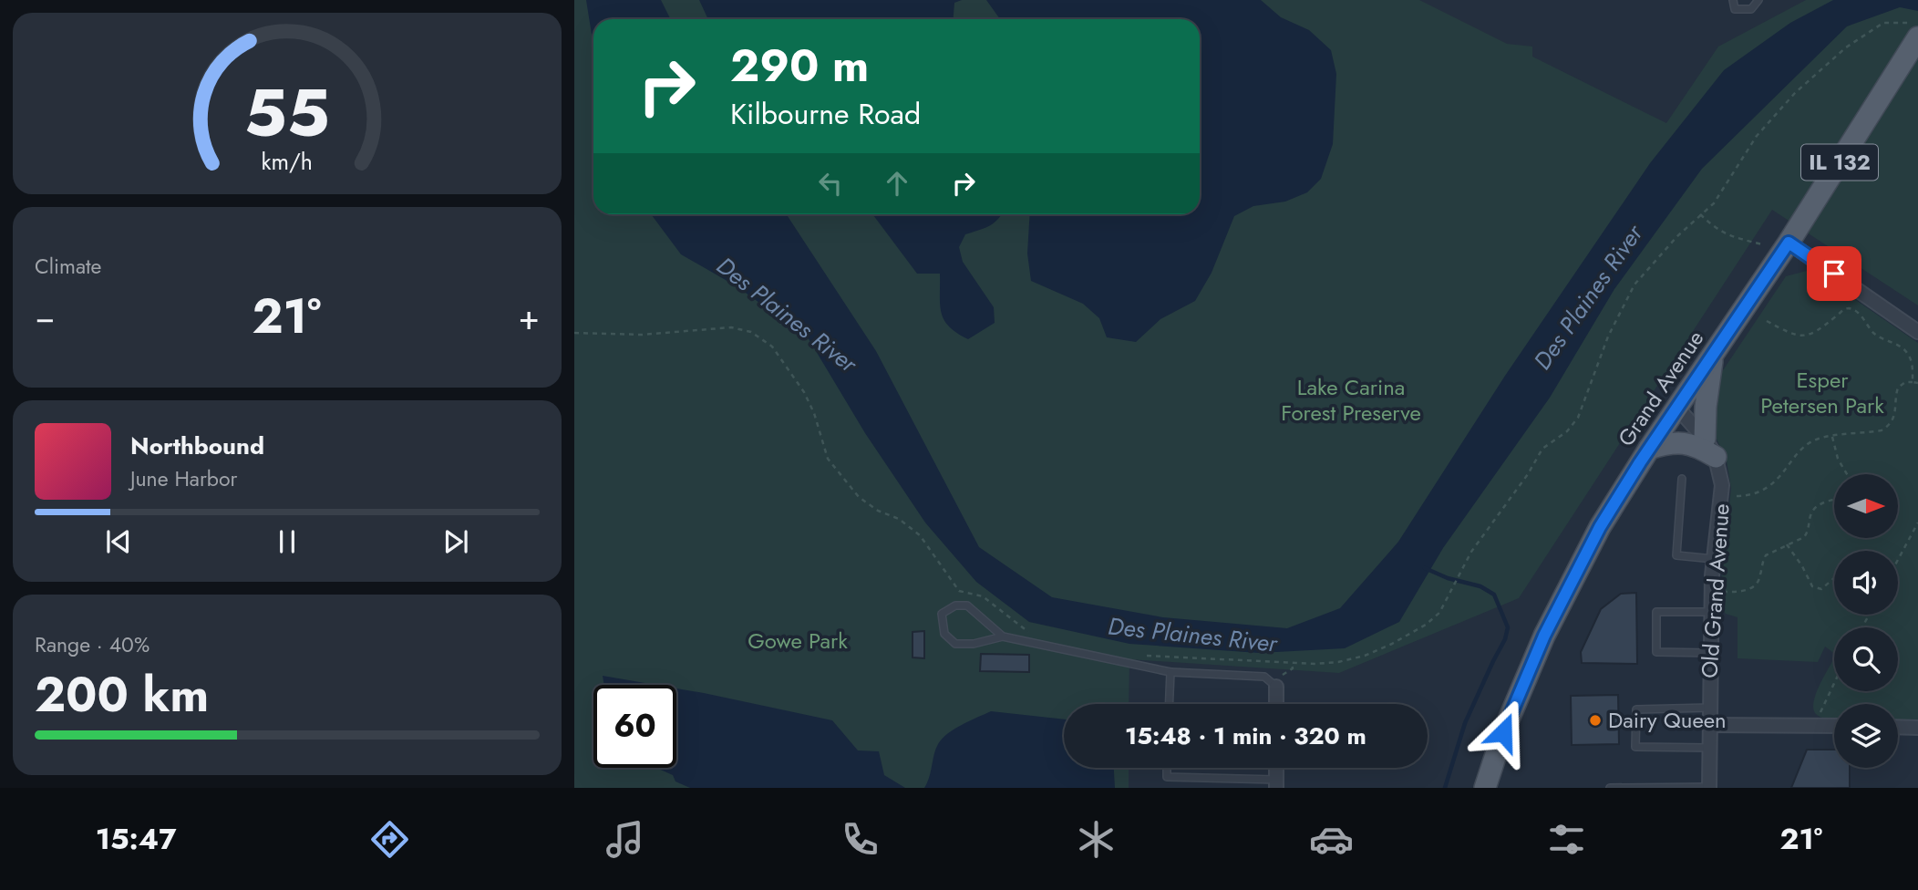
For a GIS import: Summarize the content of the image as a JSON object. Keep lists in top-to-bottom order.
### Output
{
  "streets": {
    "main road": ["IL 132", "Grand Avenue"],
    "street": ["Old Grand Avenue"]
  },
  "crossings": [
    ["Grand Avenue", "Old Grand Avenue"]
  ],
  "water": ["Des Plaines River"],
  "parks": ["Esper Petersen Park", "Lake Carina Forest Preserve", "Gowe Park"],
  "places": ["Dairy Queen"],
  "north": "right",
  "page": {
    "turn": ["290 m", "Kilbourne Road"],
    "tile": [
      "Climate",
      ["Range · 40%", "200 km"]
    ],
    "heat": ["−", "21°", "+"],
    "song": ["Northbound", "June Harbor"],
    "limit": "60",
    "trip": "15:48 · 1 min · 320 m",
    "tabs": ["15:47", "21°"],
    "gauge": ["55", "km/h"]
  }
}
